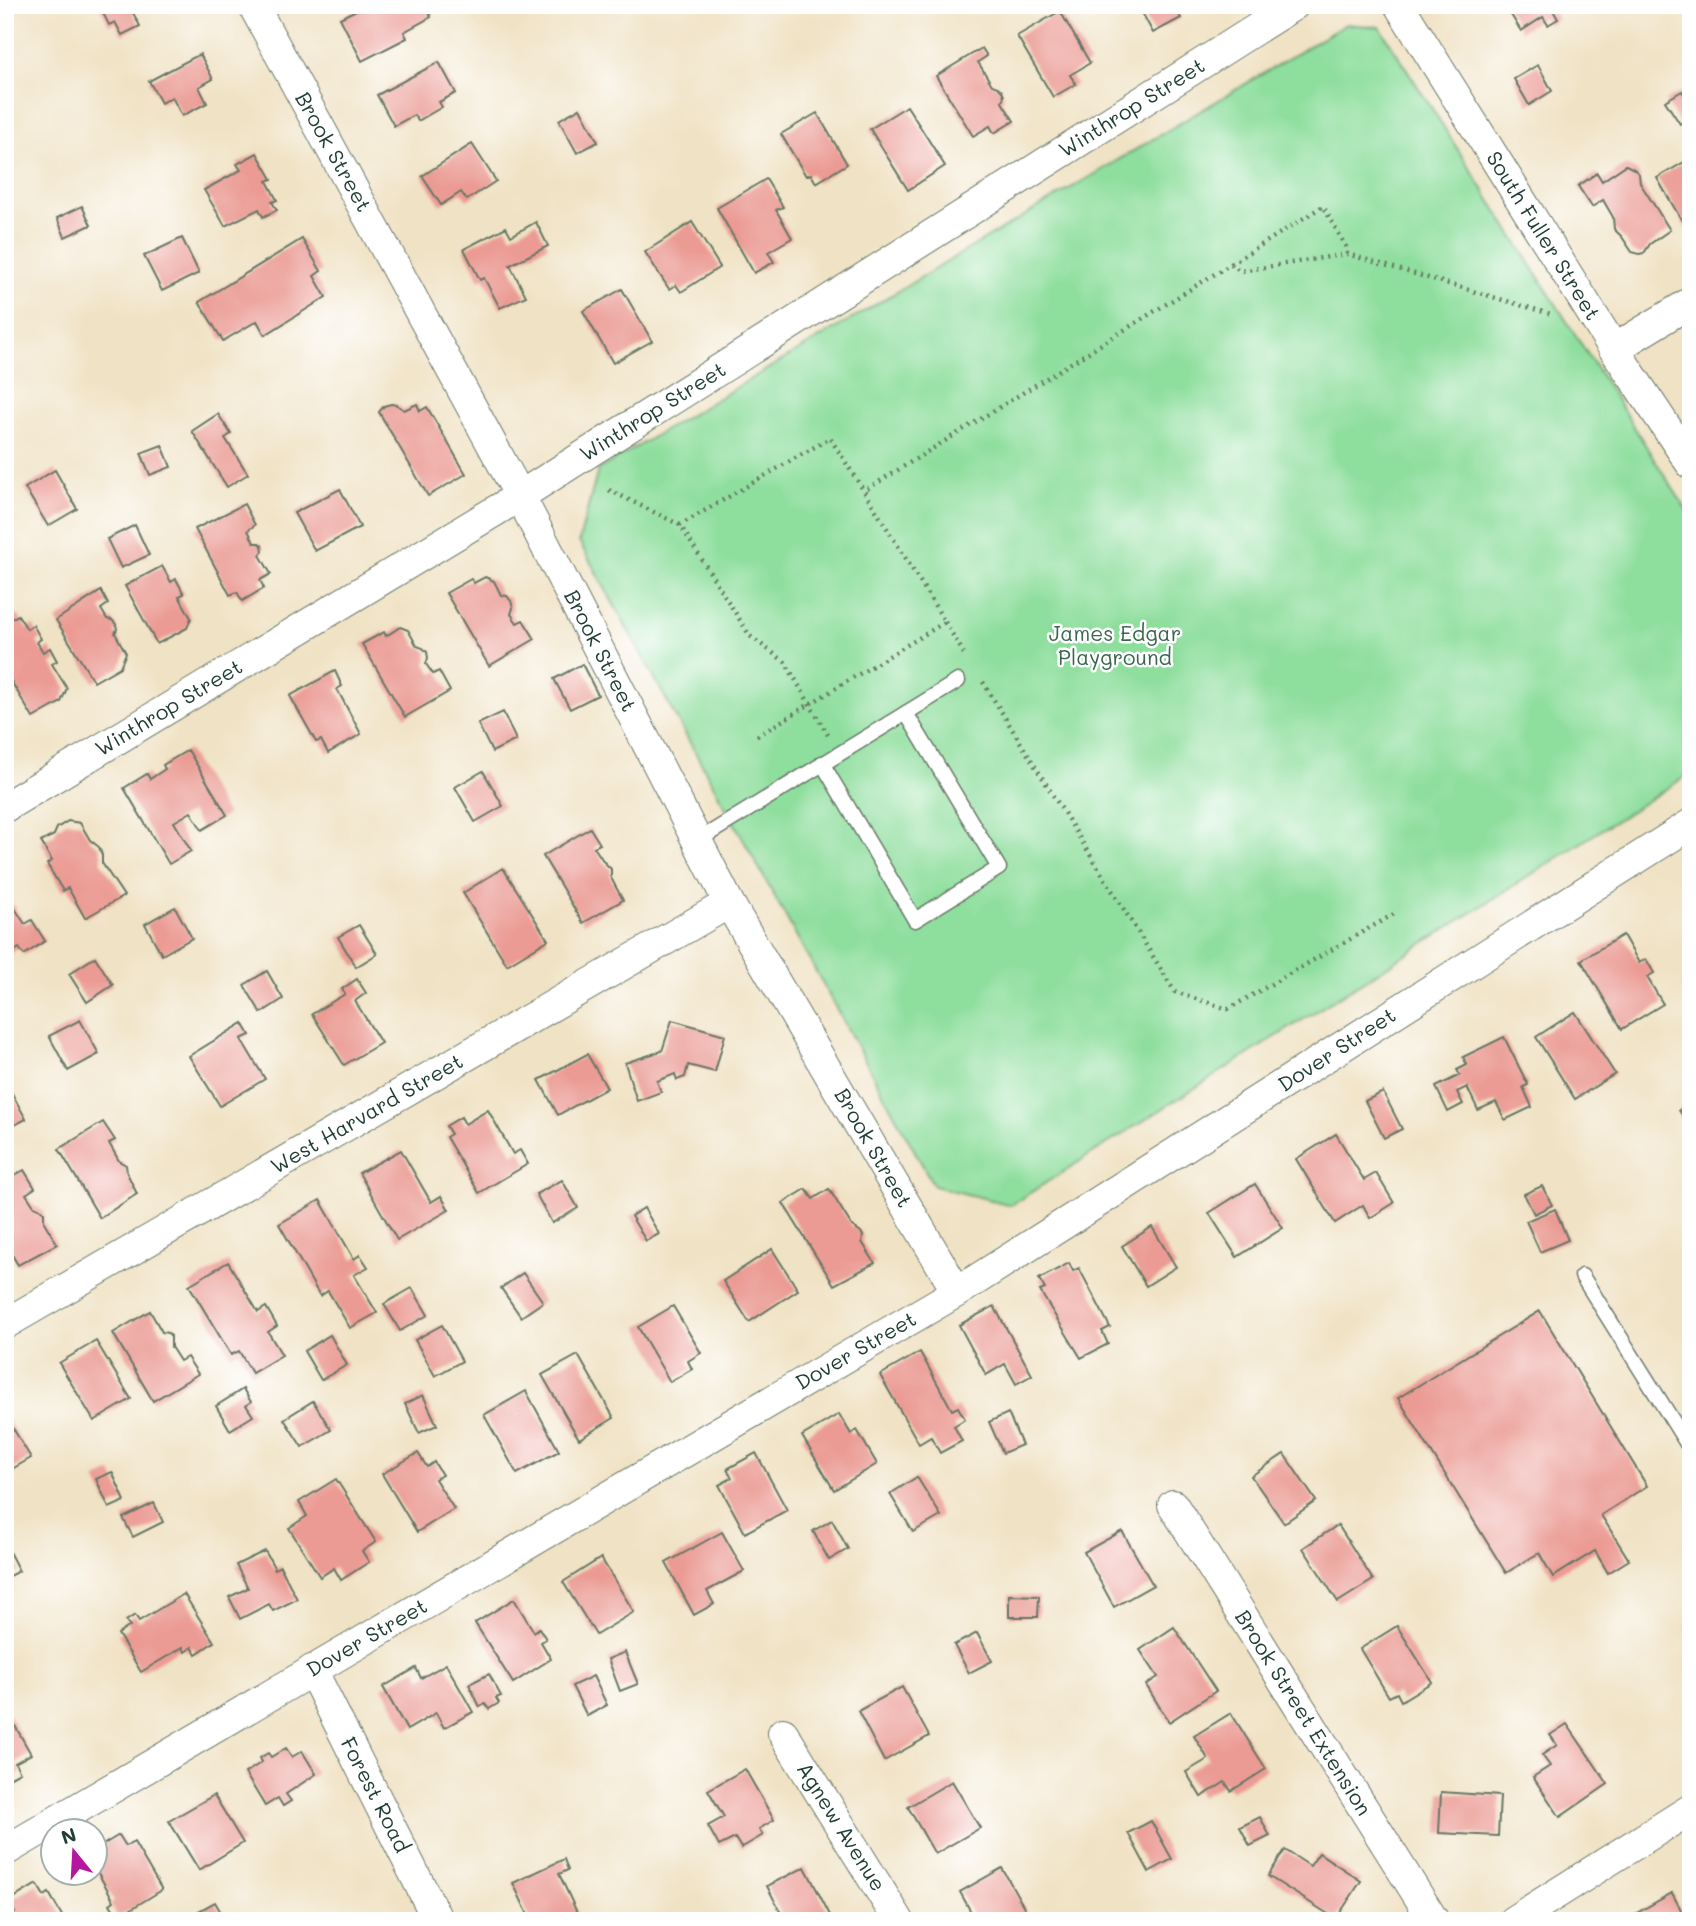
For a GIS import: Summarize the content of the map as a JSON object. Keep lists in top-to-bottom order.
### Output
{
  "streets": {
    "street": [
      "Winthrop Street",
      "Brook Street",
      "South Fuller Street",
      "Dover Street",
      "West Harvard Street",
      "Brook Street Extension",
      "Forest Road",
      "Agnew Avenue"
    ]
  },
  "crossings": [
    ["Winthrop Street", "Brook Street"],
    ["Brook Street", "Dover Street"],
    ["Brook Street", "West Harvard Street"],
    ["Dover Street", "Forest Road"]
  ],
  "parks": ["James Edgar Playground"],
  "north": "top"
}
